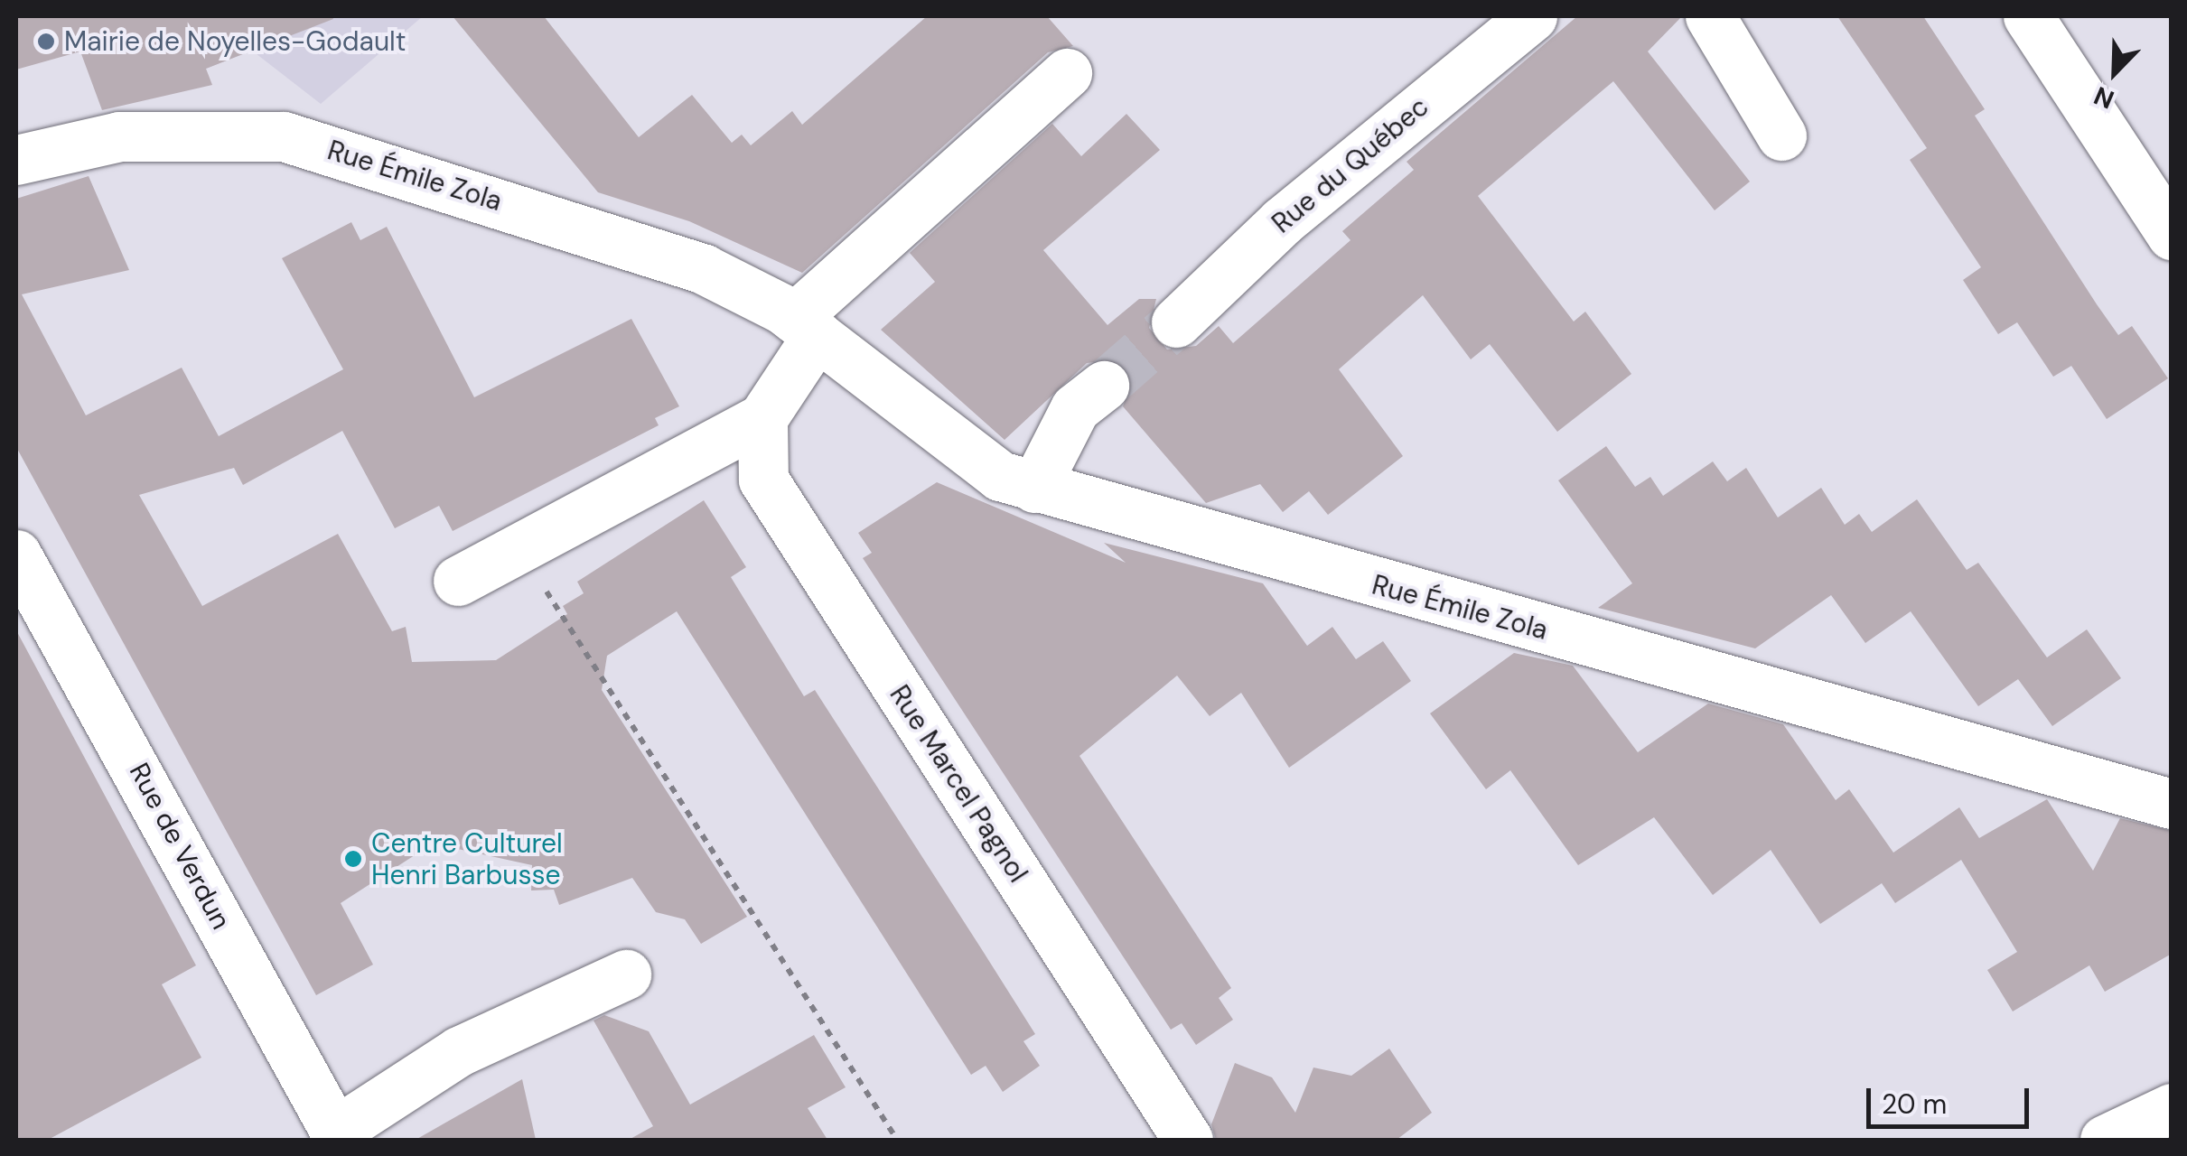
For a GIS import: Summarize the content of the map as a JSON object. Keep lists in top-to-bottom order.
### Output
{
  "streets": {
    "street": [
      "Rue du Québec",
      "Rue Émile Zola",
      "Rue Marcel Pagnol",
      "Rue de Verdun"
    ]
  },
  "places": ["Mairie de Noyelles-Godault", "Centre Culturel Henri Barbusse"],
  "scale_bar": "20 m",
  "north": "bottom left"
}
